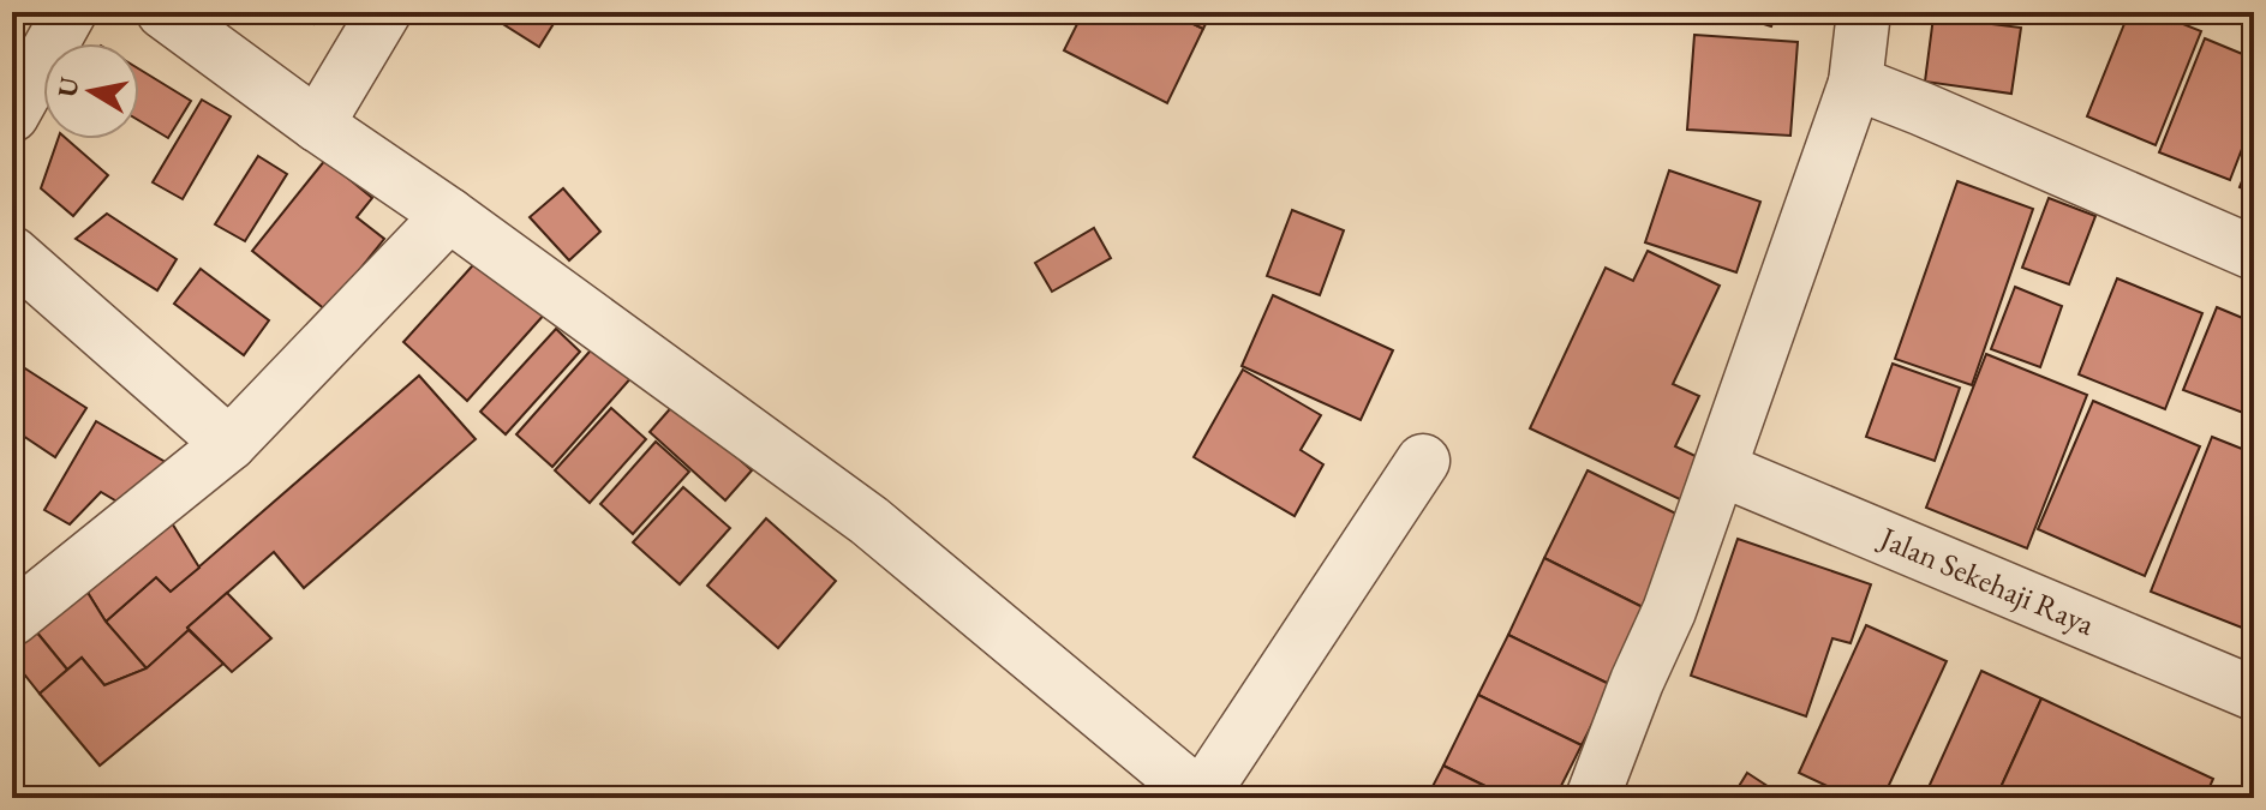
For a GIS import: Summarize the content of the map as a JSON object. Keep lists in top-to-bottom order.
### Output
{
  "streets": {
    "street": ["Jalan Sekehaji Raya"]
  },
  "north": "left"
}
